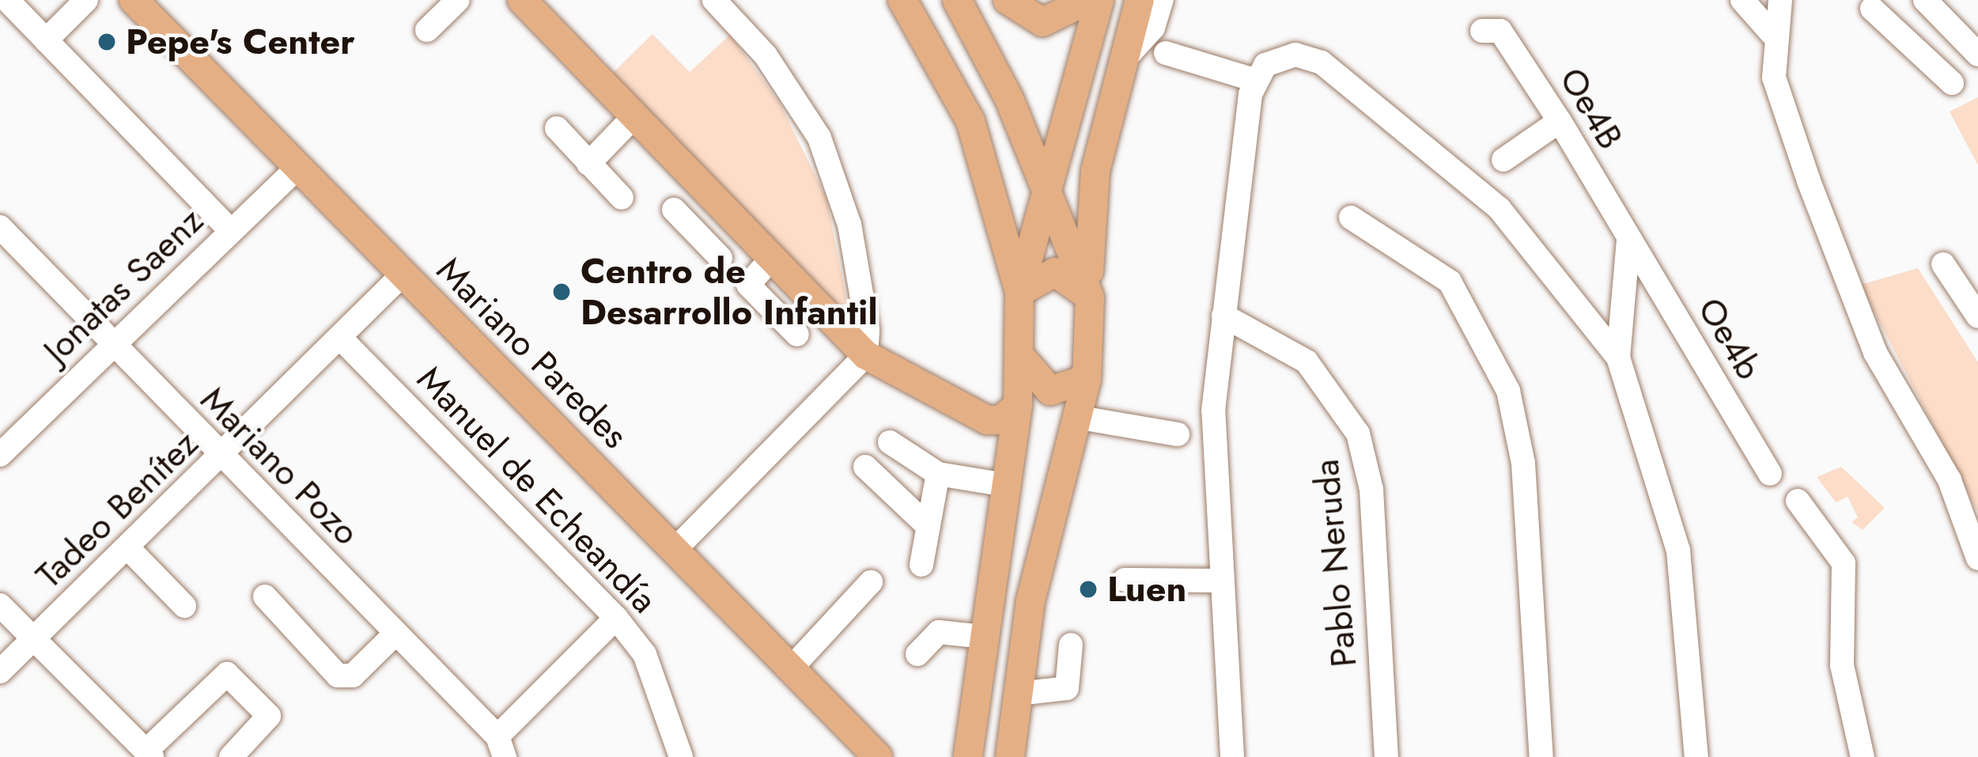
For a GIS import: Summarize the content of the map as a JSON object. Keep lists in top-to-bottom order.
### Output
{
  "streets": {
    "main road": ["Mariano Paredes"],
    "street": [
      "Oe4B",
      "Jonatas Saenz",
      "Oe4b",
      "Mariano Pozo",
      "Manuel de Echeandía",
      "Tadeo Benítez",
      "Pablo Neruda"
    ]
  },
  "crossings": [
    ["Oe4B", "Oe4b"],
    ["Jonatas Saenz", "Mariano Paredes"],
    ["Jonatas Saenz", "Mariano Pozo"],
    ["Mariano Paredes", "Tadeo Benítez"],
    ["Mariano Pozo", "Tadeo Benítez"],
    ["Manuel de Echeandía", "Tadeo Benítez"]
  ],
  "places": ["Pepe's Center", "Centro de Desarrollo Infantil", "Luen"]
}
